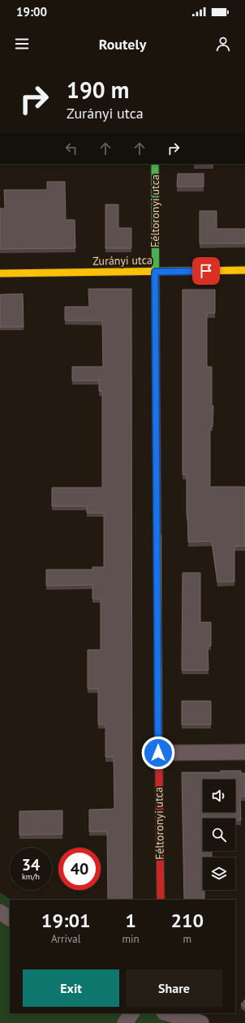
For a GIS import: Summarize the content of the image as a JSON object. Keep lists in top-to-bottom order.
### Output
{
  "streets": {
    "street": ["Féltoronyi utca", "Zurányi utca"]
  },
  "crossings": [
    ["Féltoronyi utca", "Zurányi utca"]
  ],
  "page": {
    "status": "19:00",
    "header": "Routely",
    "turn": ["190 m", "Zurányi utca"],
    "speed": "34 km/h",
    "limit": "40",
    "eta": [
      "19:01",
      "Arrival",
      "1",
      "min",
      "210",
      "m"
    ],
    "buttons": ["Exit", "Share"]
  }
}
